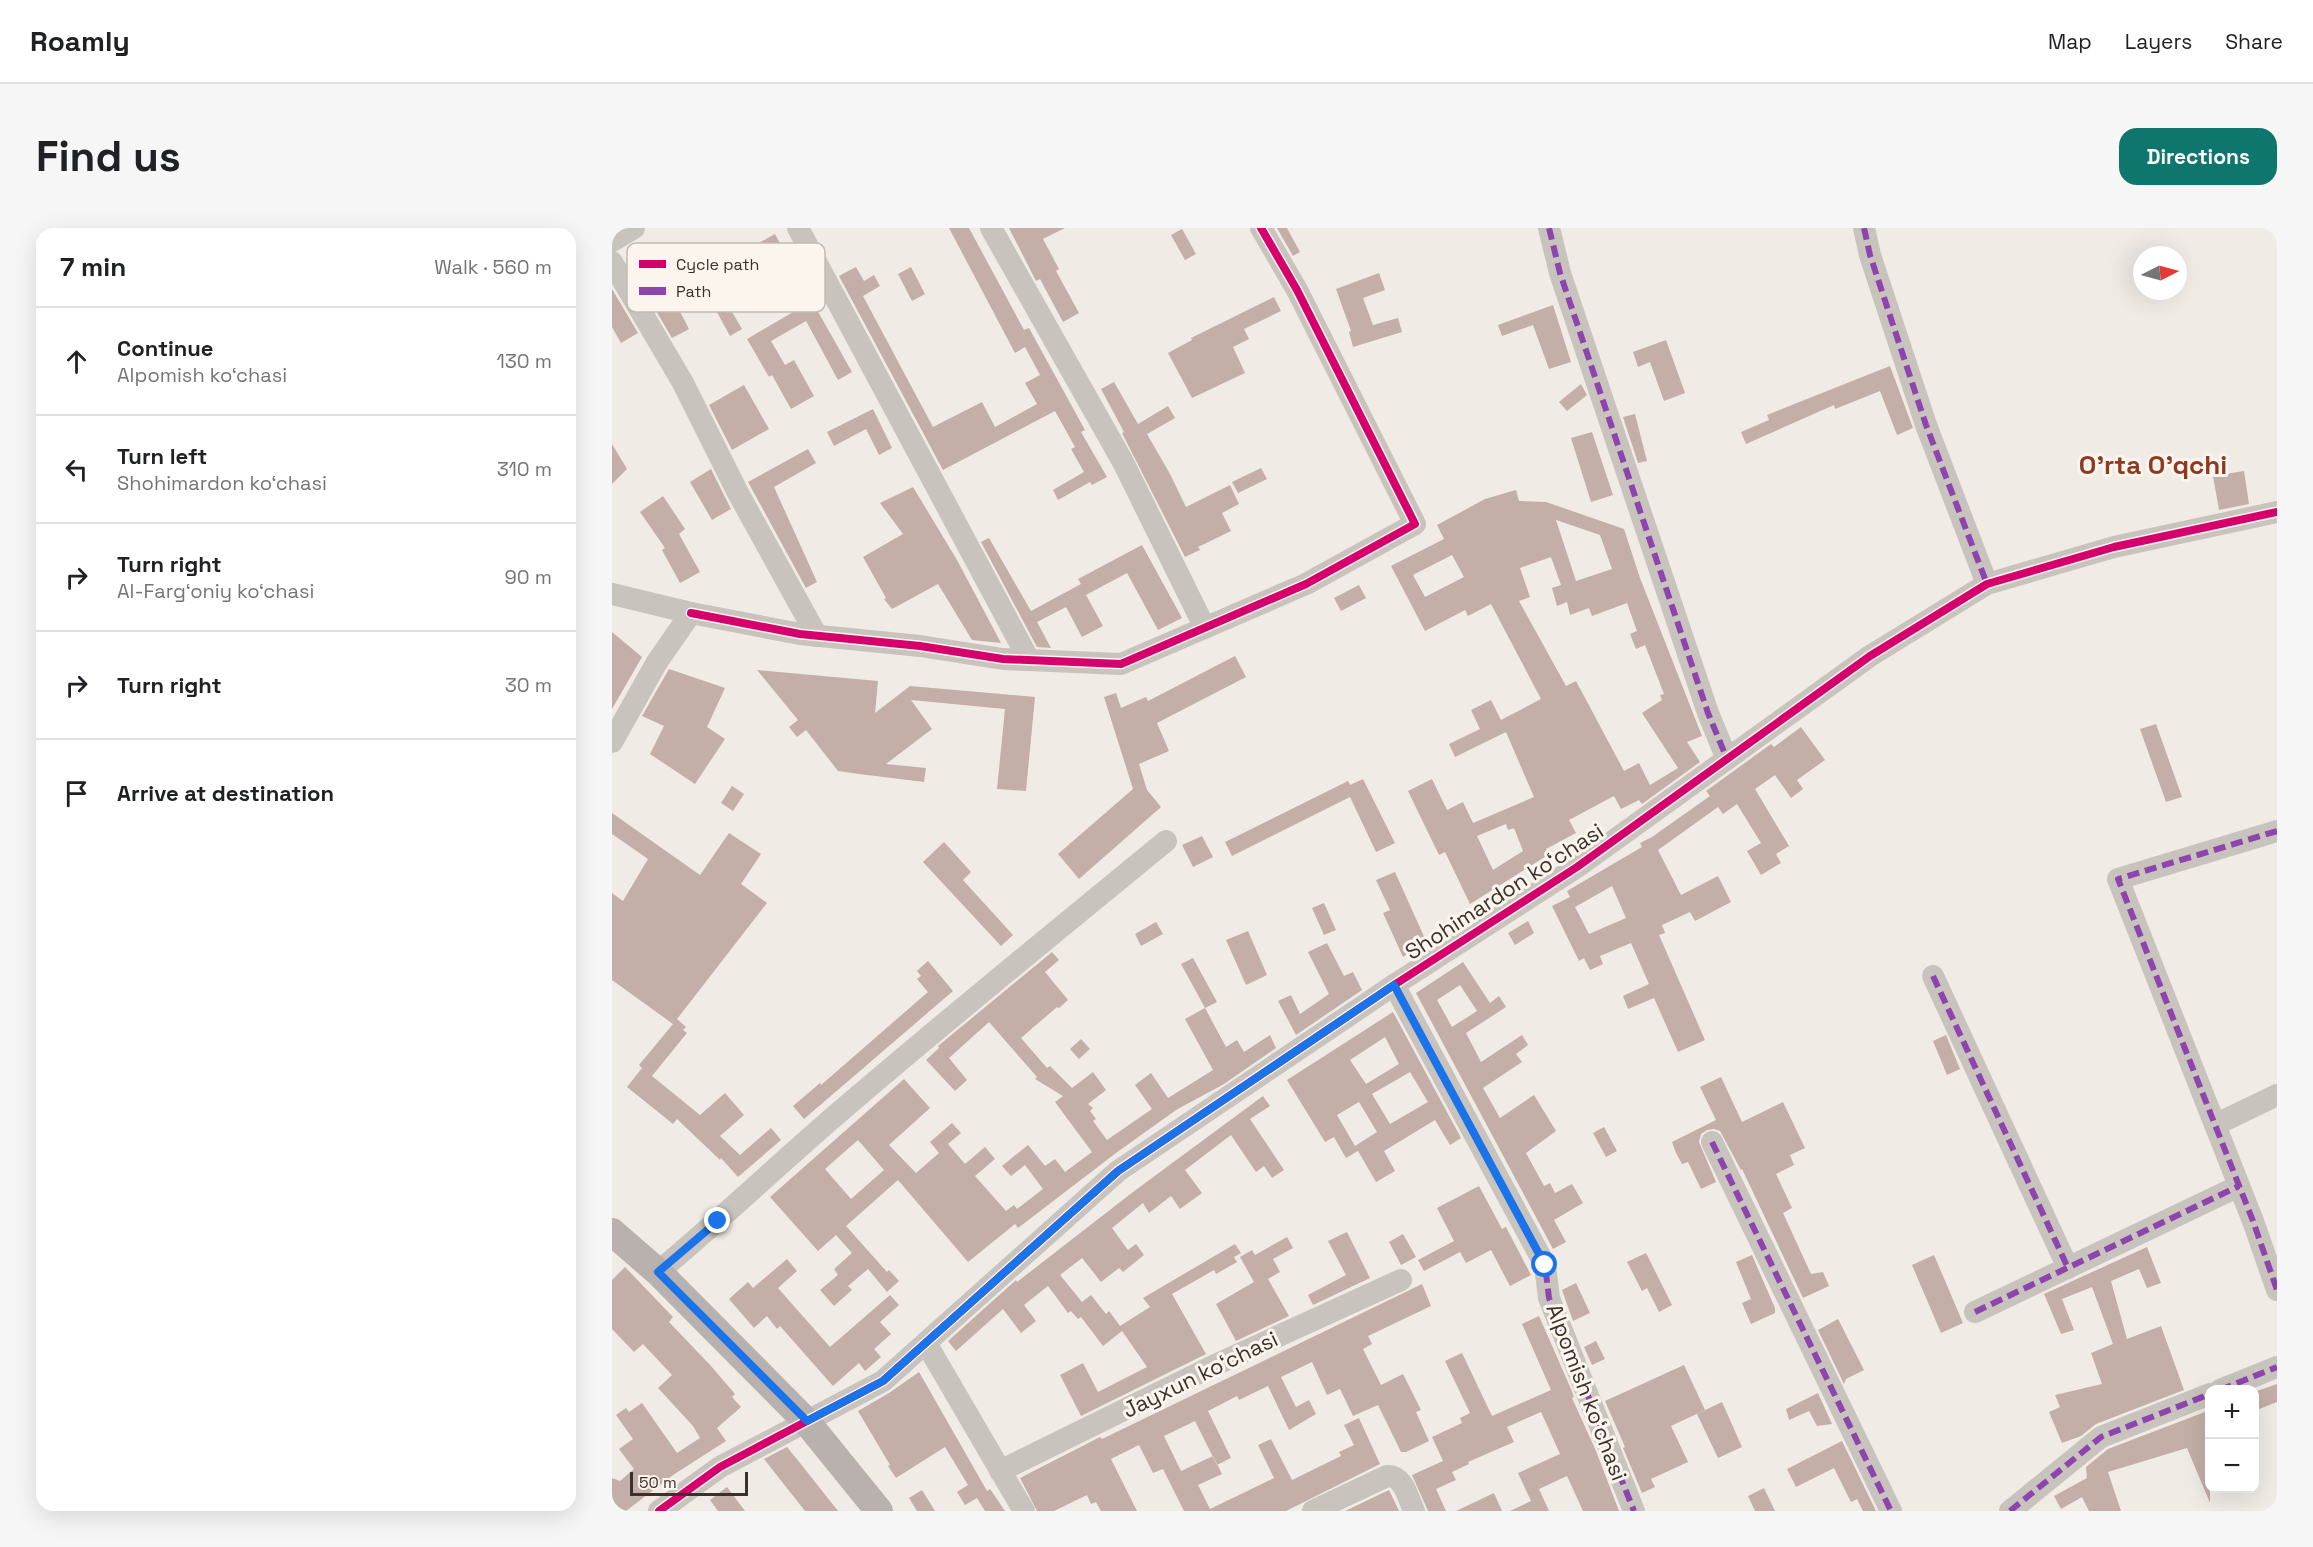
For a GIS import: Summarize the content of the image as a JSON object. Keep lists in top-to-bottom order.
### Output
{
  "streets": {
    "street": ["Shohimardon koʻchasi", "Jayxun koʻchasi", "Alpomish koʻchasi"]
  },
  "crossings": [
    ["Shohimardon koʻchasi", "Alpomish koʻchasi"]
  ],
  "districts": ["O'rta O'qchi"],
  "legend": ["Cycle path", "Path"],
  "scale_bar": "50 m",
  "north": "right",
  "page": {
    "header": "Roamly",
    "nav": ["Map", "Layers", "Share"],
    "buttons": "Directions",
    "title": "Find us",
    "heading": ["7 min", "Walk · 560 m"],
    "list": [
      ["Continue", "Alpomish koʻchasi", "130 m"],
      ["Turn left", "Shohimardon koʻchasi", "310 m"],
      ["Turn right", "Al-Fargʻoniy koʻchasi", "90 m"],
      ["Turn right", "30 m"],
      "Arrive at destination"
    ],
    "map_buttons": ["+", "−"],
    "scale": "50 m"
  }
}
